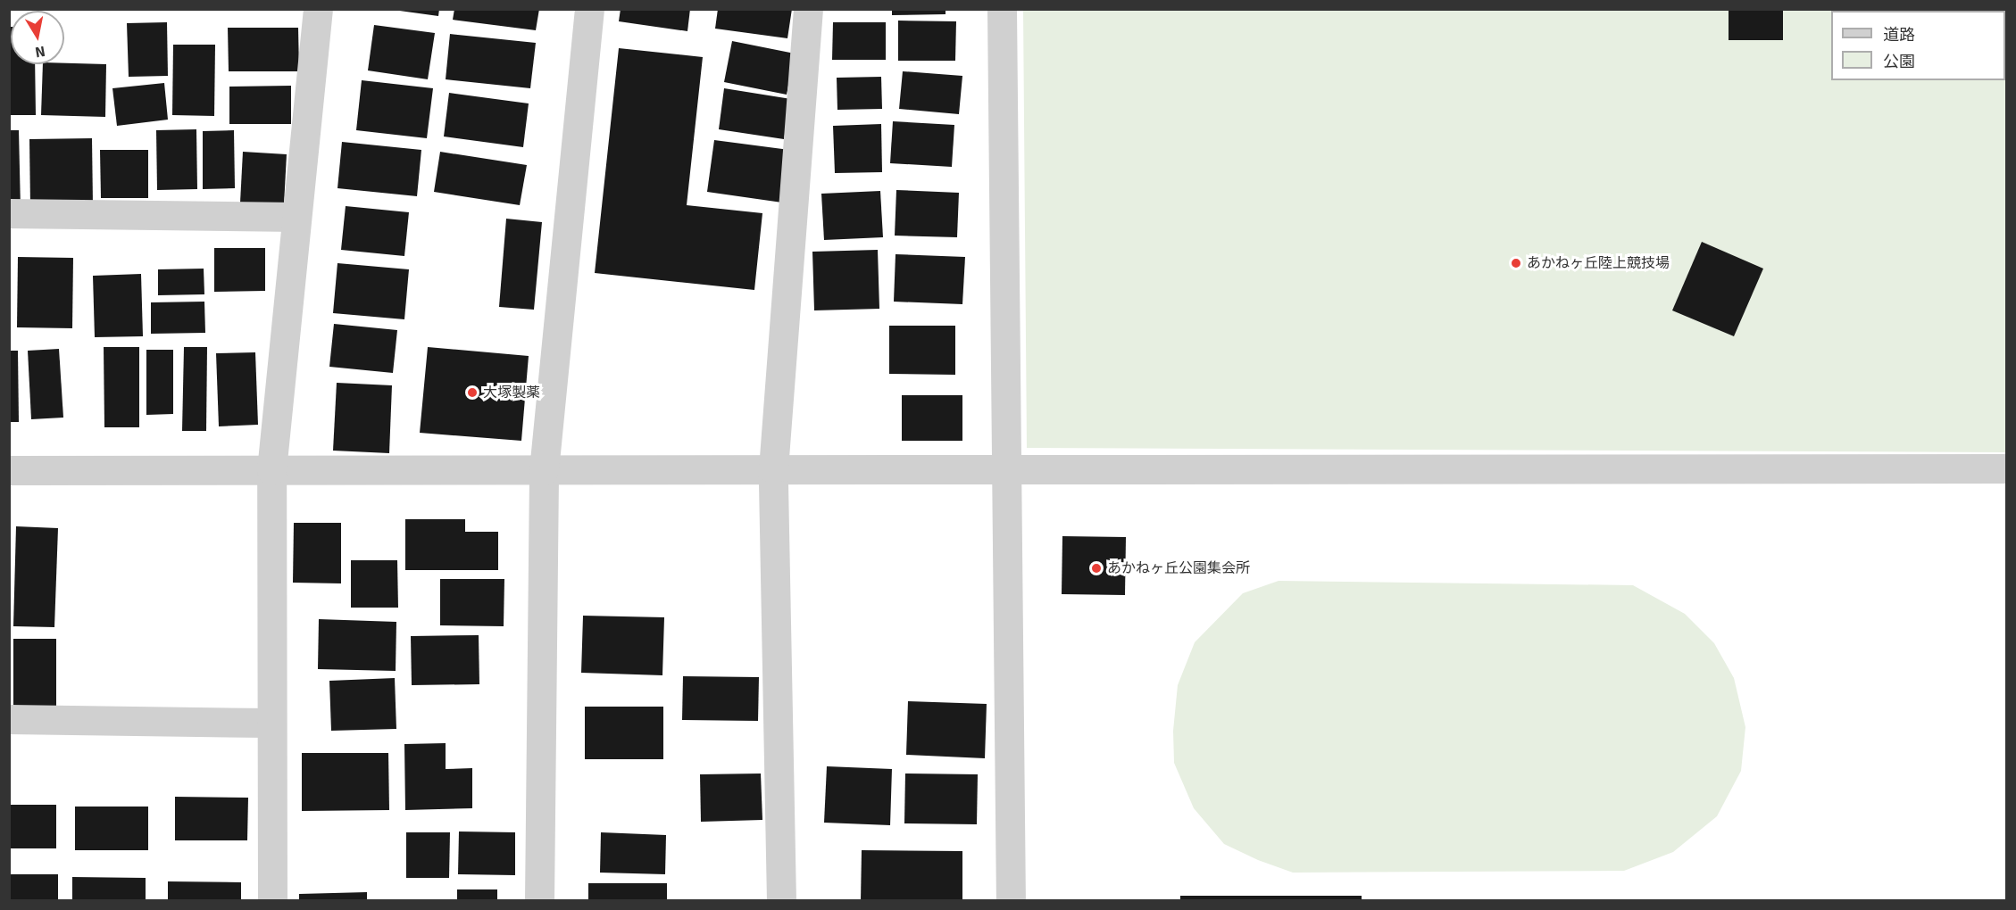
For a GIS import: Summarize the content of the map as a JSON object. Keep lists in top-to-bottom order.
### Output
{
  "places": ["あかねヶ丘陸上競技場", "大塚製薬", "あかねヶ丘公園集会所"],
  "legend": ["道路", "公園"],
  "north": "bottom"
}
